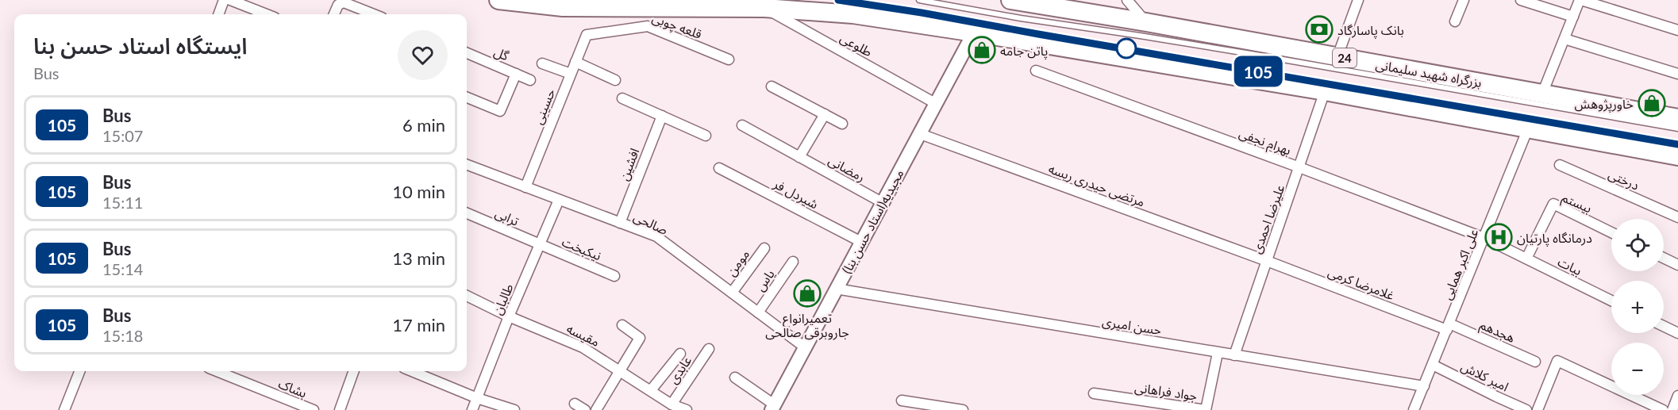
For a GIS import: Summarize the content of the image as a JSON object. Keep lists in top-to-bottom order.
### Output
{
  "streets": {
    "highway": ["24", "بزرگراه شهید سلیمانی"],
    "main road": ["مجیدیه(استاد حسن بنا)"],
    "street": [
      "قلعه چوبی",
      "طلوعی",
      "گل",
      "حسینی",
      "بهرام نجفی",
      "افشین",
      "رمضانی",
      "درختی",
      "مرتضی حیدری ریسه",
      "شیردل فر",
      "بیستم",
      "ترابی",
      "علیرضا احمدی",
      "صالحی",
      "نیکبخت",
      "مومن",
      "علی اکبر همایی",
      "بیات",
      "یاس",
      "غلامرضا کرمی",
      "طالبان",
      "حسن امیری",
      "هجدهم",
      "مقیسه",
      "عابدی",
      "امیر کلاش",
      "بشاک",
      "جواد فراهانی"
    ]
  },
  "crossings": [
    ["قلعه چوبی", "حسینی"],
    ["طلوعی", "مجیدیه(استاد حسن بنا)"],
    ["حسینی", "صالحی"],
    ["بهرام نجفی", "علیرضا احمدی"],
    ["بهرام نجفی", "علی اکبر همایی"],
    ["بهرام نجفی", "بیات"],
    ["افشین", "صالحی"],
    ["رمضانی", "مجیدیه(استاد حسن بنا)"],
    ["مرتضی حیدری ریسه", "علیرضا احمدی"],
    ["مرتضی حیدری ریسه", "مجیدیه(استاد حسن بنا)"],
    ["مرتضی حیدری ریسه", "غلامرضا کرمی"],
    ["شیردل فر", "مجیدیه(استاد حسن بنا)"],
    ["بیستم", "بیات"],
    ["ترابی", "نیکبخت"],
    ["ترابی", "طالبان"],
    ["علیرضا احمدی", "غلامرضا کرمی"],
    ["علیرضا احمدی", "حسن امیری"],
    ["مجیدیه(استاد حسن بنا)", "صالحی"],
    ["مجیدیه(استاد حسن بنا)", "حسن امیری"],
    ["صالحی", "مومن"],
    ["صالحی", "یاس"],
    ["صالحی", "طالبان"],
    ["نیکبخت", "طالبان"],
    ["علی اکبر همایی", "بیات"],
    ["علی اکبر همایی", "غلامرضا کرمی"],
    ["علی اکبر همایی", "حسن امیری"],
    ["علی اکبر همایی", "هجدهم"],
    ["علی اکبر همایی", "امیر کلاش"],
    ["غلامرضا کرمی", "هجدهم"],
    ["طالبان", "مقیسه"],
    ["حسن امیری", "جواد فراهانی"],
    ["مقیسه", "عابدی"]
  ],
  "places": {
    "bank": ["بانک پاسارگاد"],
    "shop": ["پاتن جامه", "خاورپژوهش", "تعمیرانواع جاروبرقی صالحی"],
    "hospital": ["درمانگاه پارتیان"]
  },
  "lines": ["bus line 105"],
  "page": {
    "on_map": "105",
    "heading": ["ایستگاه استاد حسن بنا", "Bus"],
    "list": [
      {
        "mark": "105",
        "name": "Bus",
        "note": "15:07",
        "value": "6 min"
      },
      {
        "mark": "105",
        "name": "Bus",
        "note": "15:11",
        "value": "10 min"
      },
      {
        "mark": "105",
        "name": "Bus",
        "note": "15:14",
        "value": "13 min"
      },
      {
        "mark": "105",
        "name": "Bus",
        "note": "15:18",
        "value": "17 min"
      }
    ],
    "map_buttons": ["+", "−"]
  }
}
